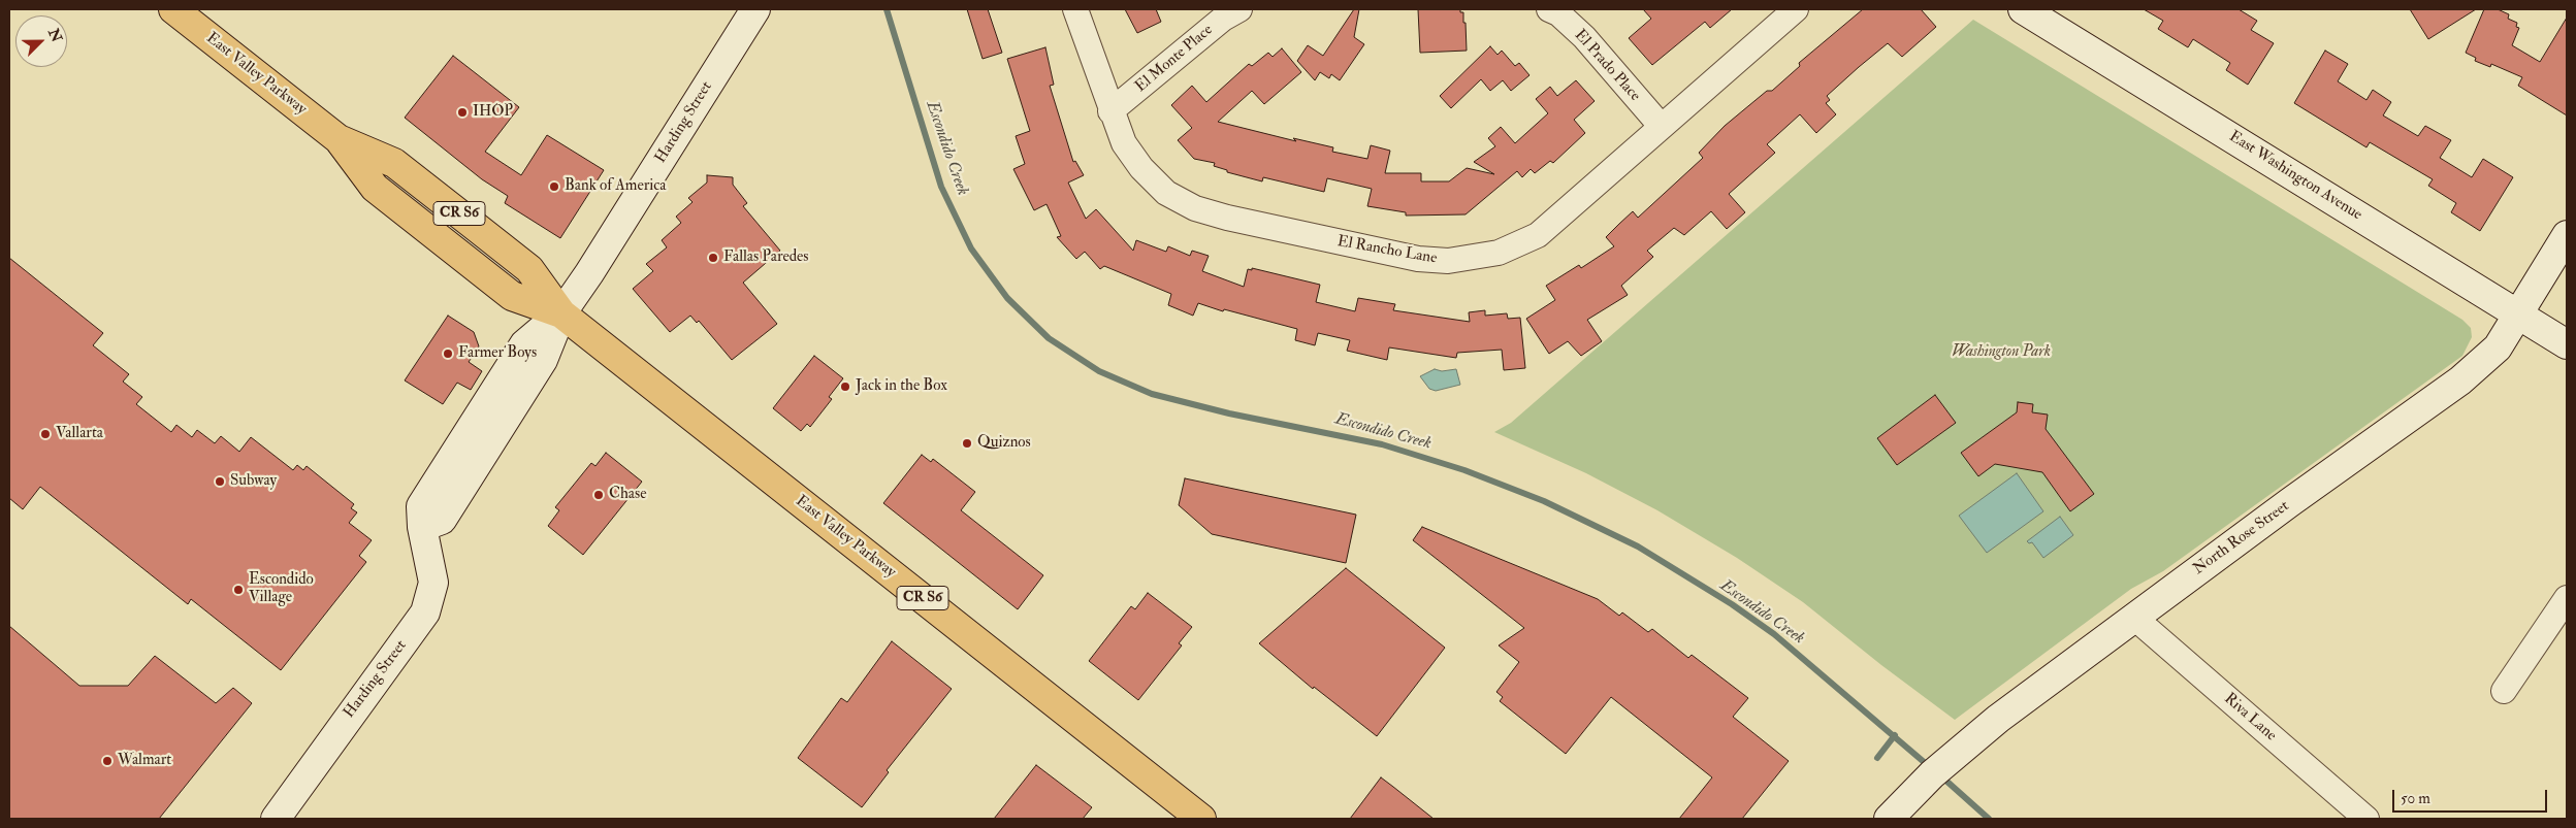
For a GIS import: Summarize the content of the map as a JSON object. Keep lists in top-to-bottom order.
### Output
{
  "streets": {
    "main road": ["East Valley Parkway", "CR S6"],
    "street": [
      "El Monte Place",
      "El Prado Place",
      "Harding Street",
      "East Washington Avenue",
      "El Rancho Lane",
      "North Rose Street",
      "Riva Lane"
    ]
  },
  "crossings": [
    ["El Monte Place", "El Rancho Lane"],
    ["El Prado Place", "El Rancho Lane"],
    ["East Valley Parkway", "Harding Street"],
    ["East Washington Avenue", "North Rose Street"],
    ["North Rose Street", "Riva Lane"]
  ],
  "water": ["Escondido Creek"],
  "parks": ["Washington Park"],
  "places": [
    "IHOP",
    "Bank of America",
    "Fallas Paredes",
    "Farmer Boys",
    "Jack in the Box",
    "Vallarta",
    "Quiznos",
    "Subway",
    "Chase",
    "Escondido Village",
    "Walmart"
  ],
  "scale_bar": "50 m",
  "north": "top right"
}
